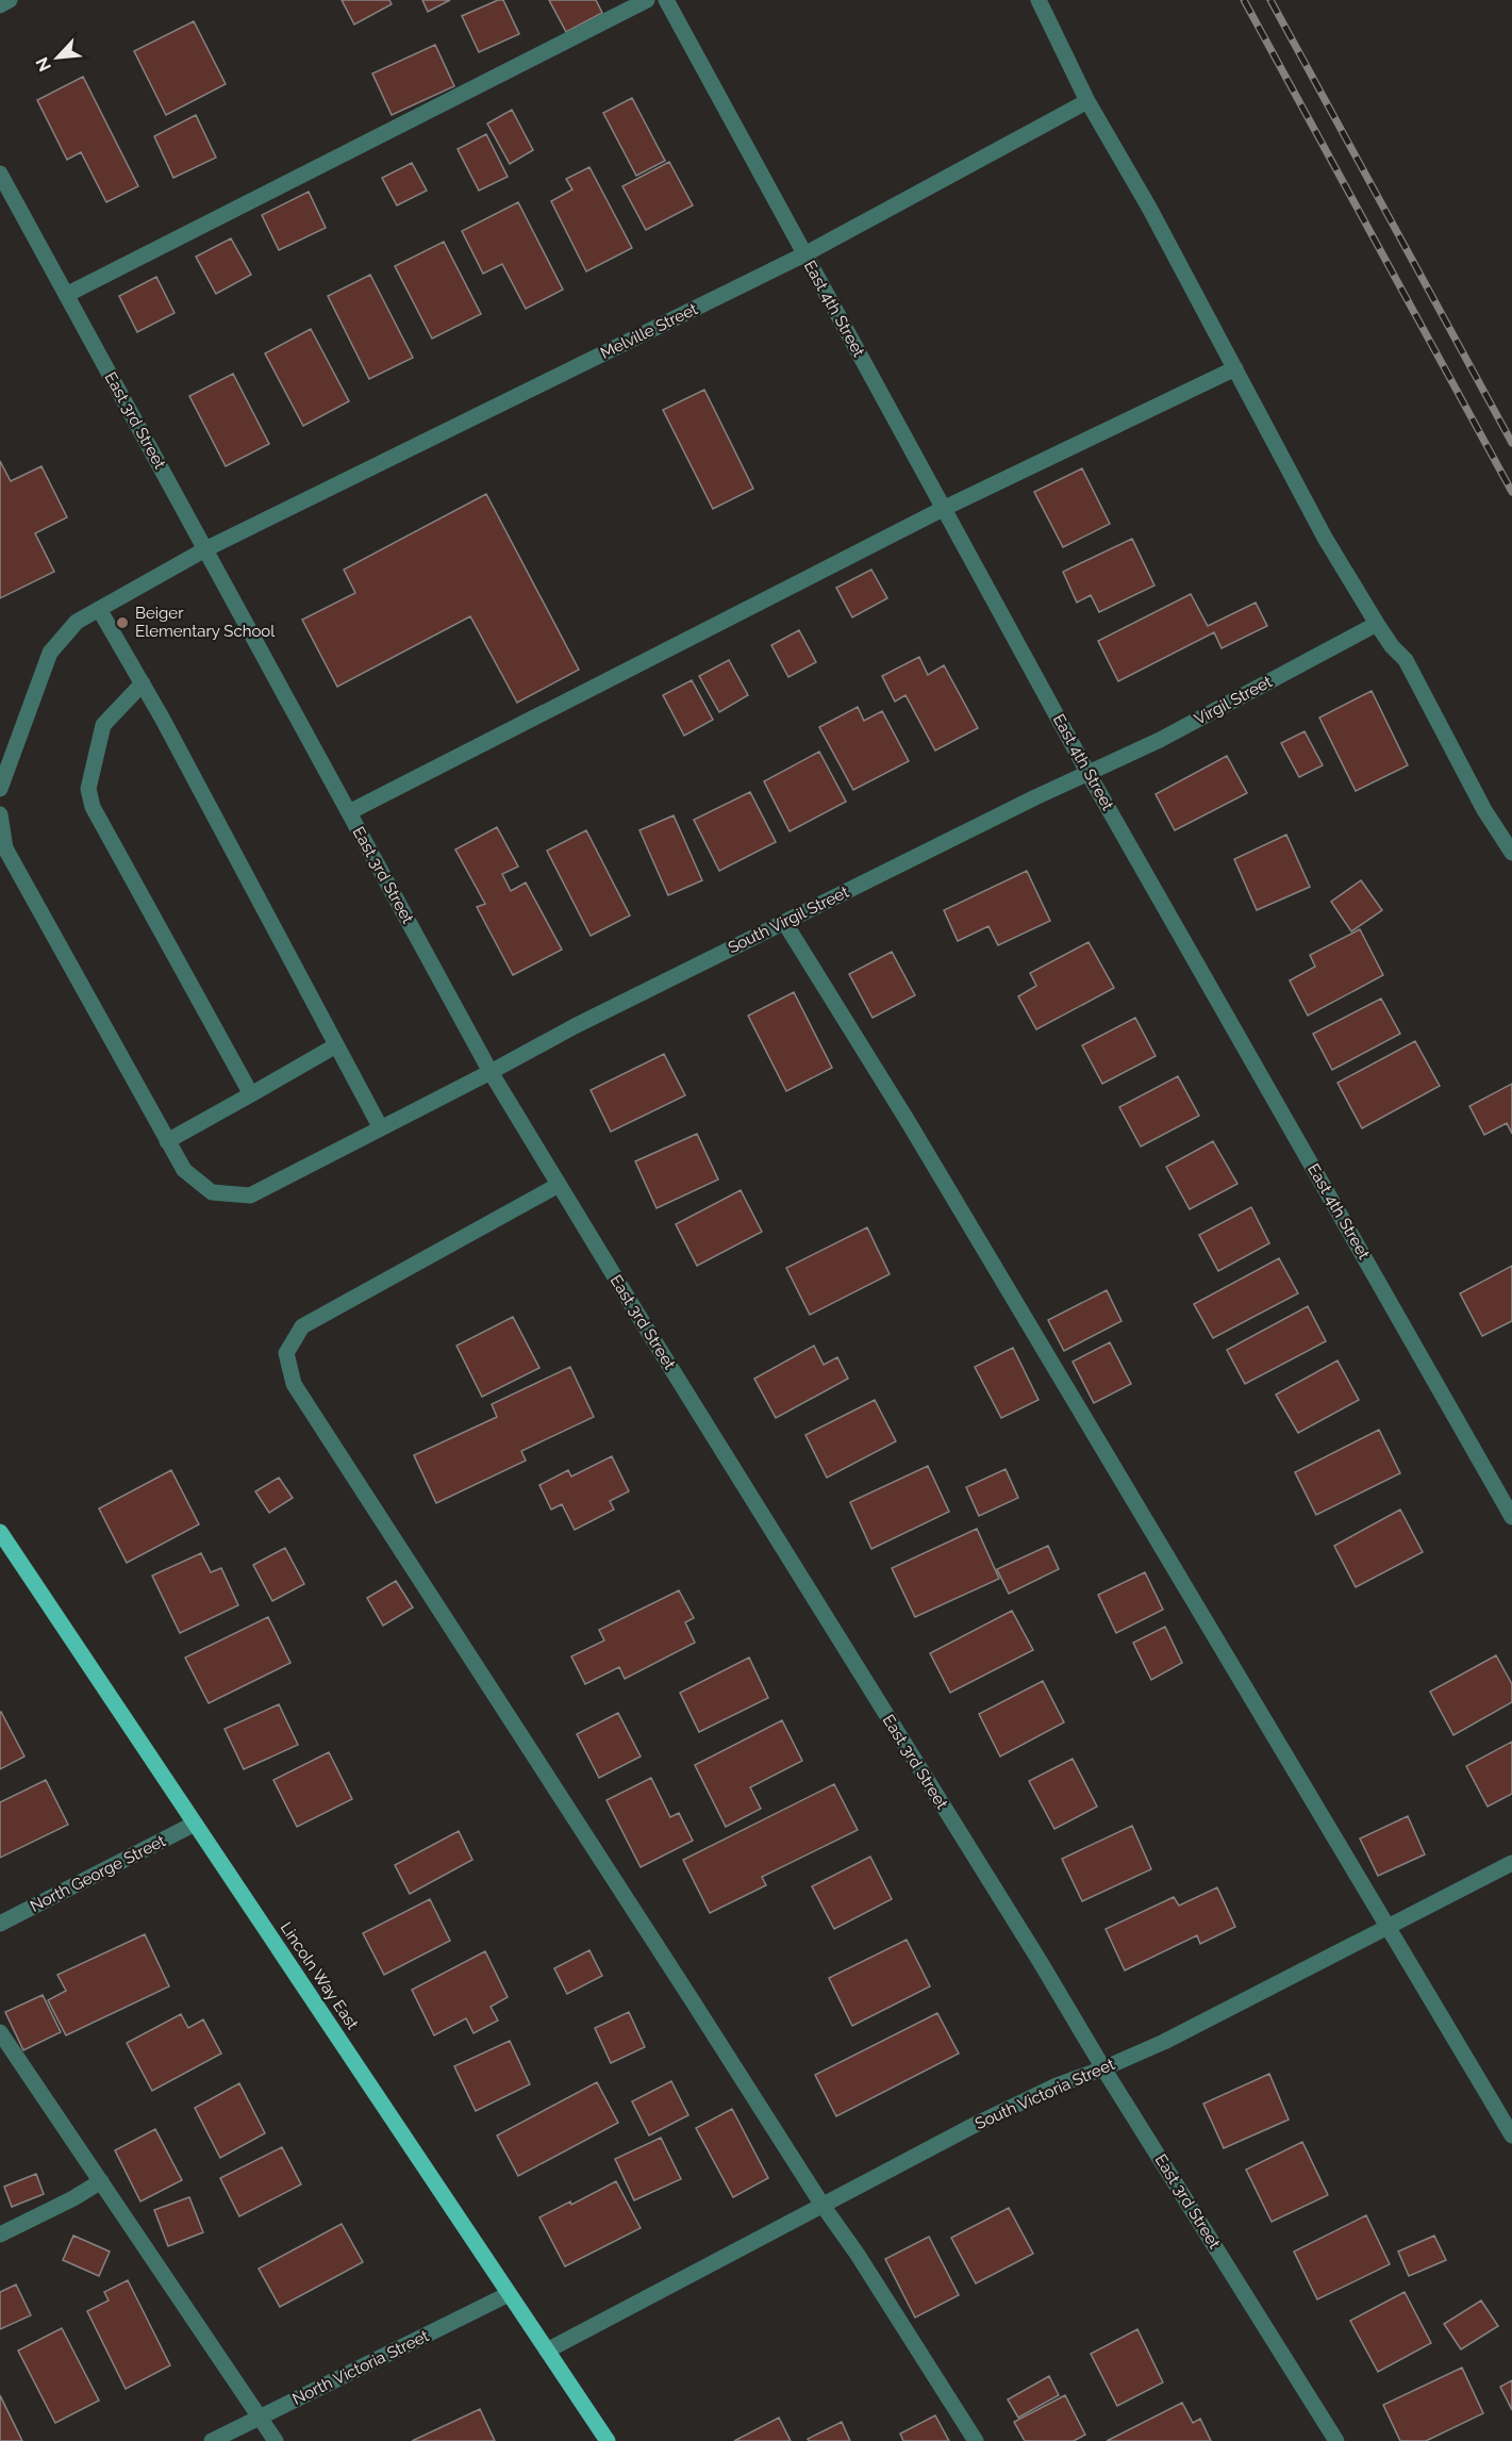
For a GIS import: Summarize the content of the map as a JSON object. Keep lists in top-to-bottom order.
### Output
{
  "streets": {
    "main road": ["Lincoln Way East"],
    "street": [
      "East 4th Street",
      "Melville Street",
      "East 3rd Street",
      "Virgil Street",
      "South Virgil Street",
      "North George Street",
      "South Victoria Street",
      "North Victoria Street"
    ]
  },
  "crossings": [
    ["East 4th Street", "Melville Street"],
    ["East 4th Street", "Virgil Street"],
    ["East 4th Street", "South Virgil Street"],
    ["Melville Street", "East 3rd Street"],
    ["East 3rd Street", "South Virgil Street"],
    ["East 3rd Street", "South Victoria Street"],
    ["Virgil Street", "South Virgil Street"],
    ["North George Street", "Lincoln Way East"],
    ["Lincoln Way East", "South Victoria Street"],
    ["Lincoln Way East", "North Victoria Street"]
  ],
  "places": ["Beiger Elementary School"],
  "north": "bottom left"
}
